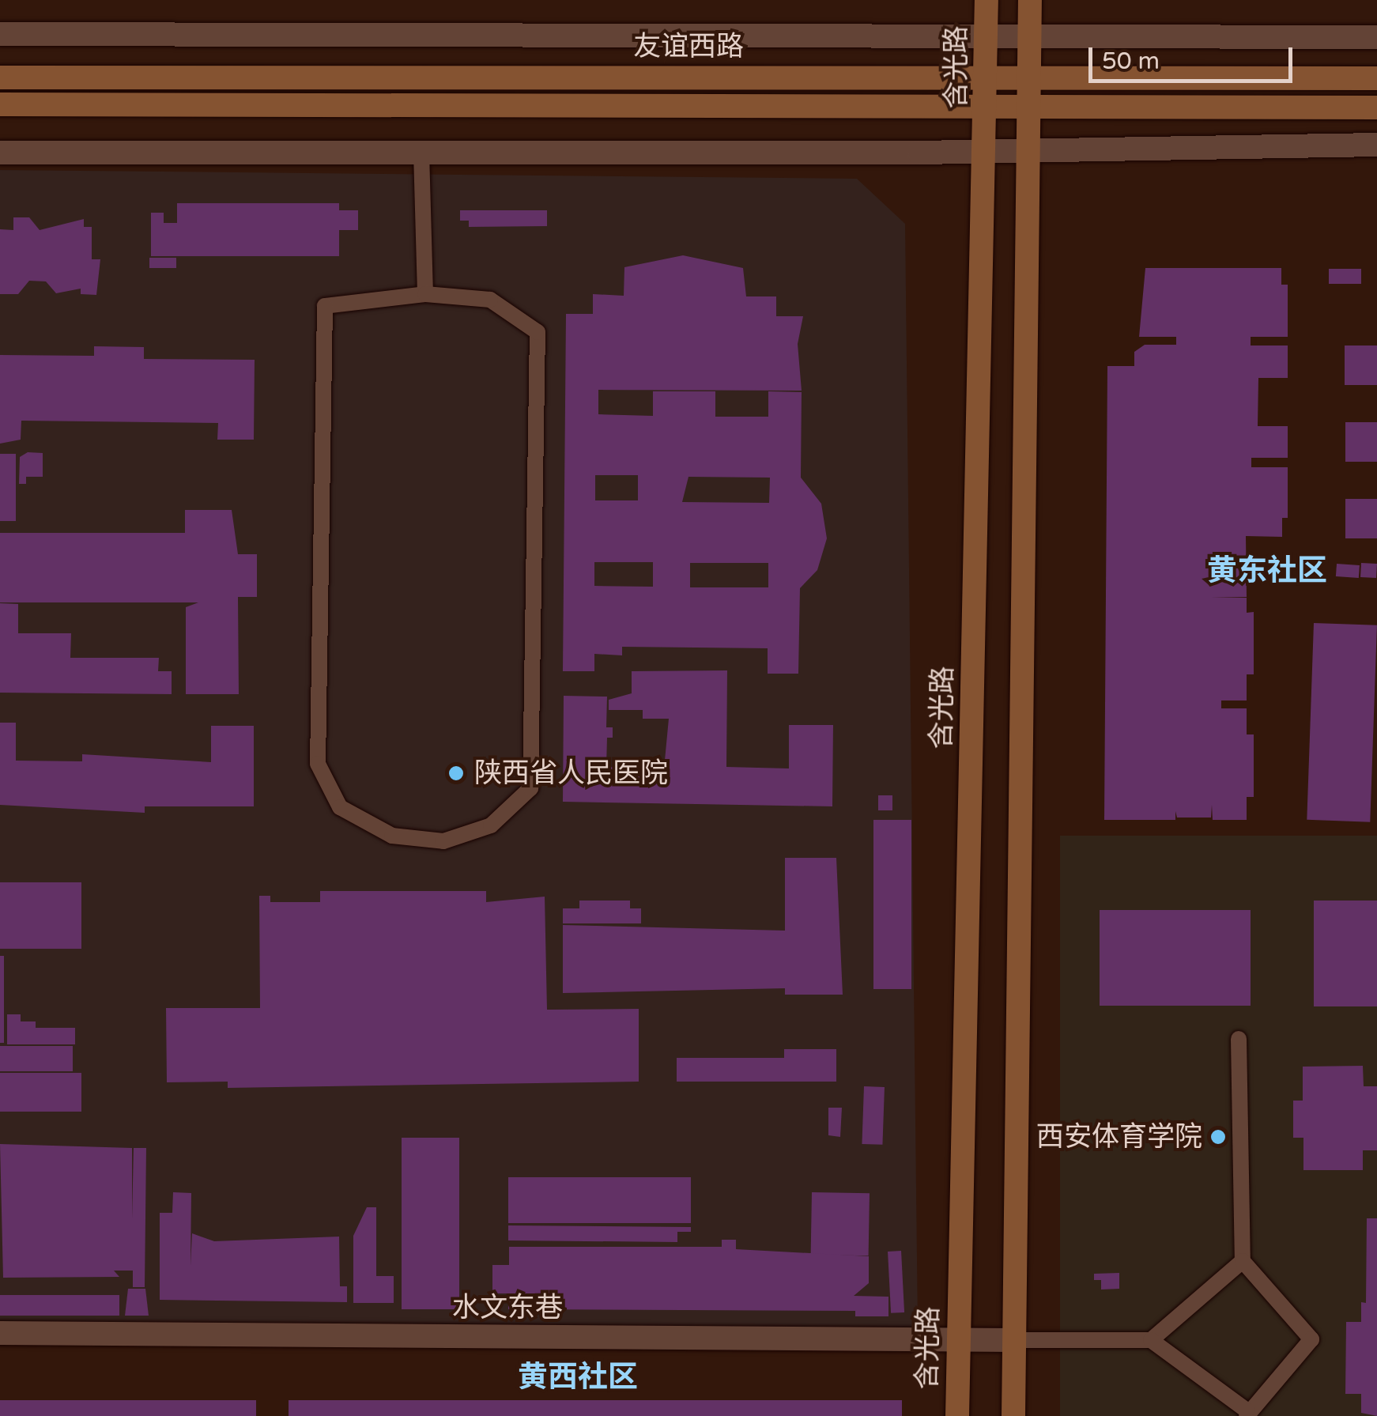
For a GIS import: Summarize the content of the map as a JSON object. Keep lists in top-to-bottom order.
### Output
{
  "streets": {
    "main road": ["友谊西路", "含光路"],
    "street": ["水文东巷"]
  },
  "crossings": [
    ["友谊西路", "含光路"],
    ["含光路", "水文东巷"]
  ],
  "districts": ["黄东社区", "黄西社区"],
  "places": ["陕西省人民医院", "西安体育学院"],
  "scale_bar": "50 m"
}
